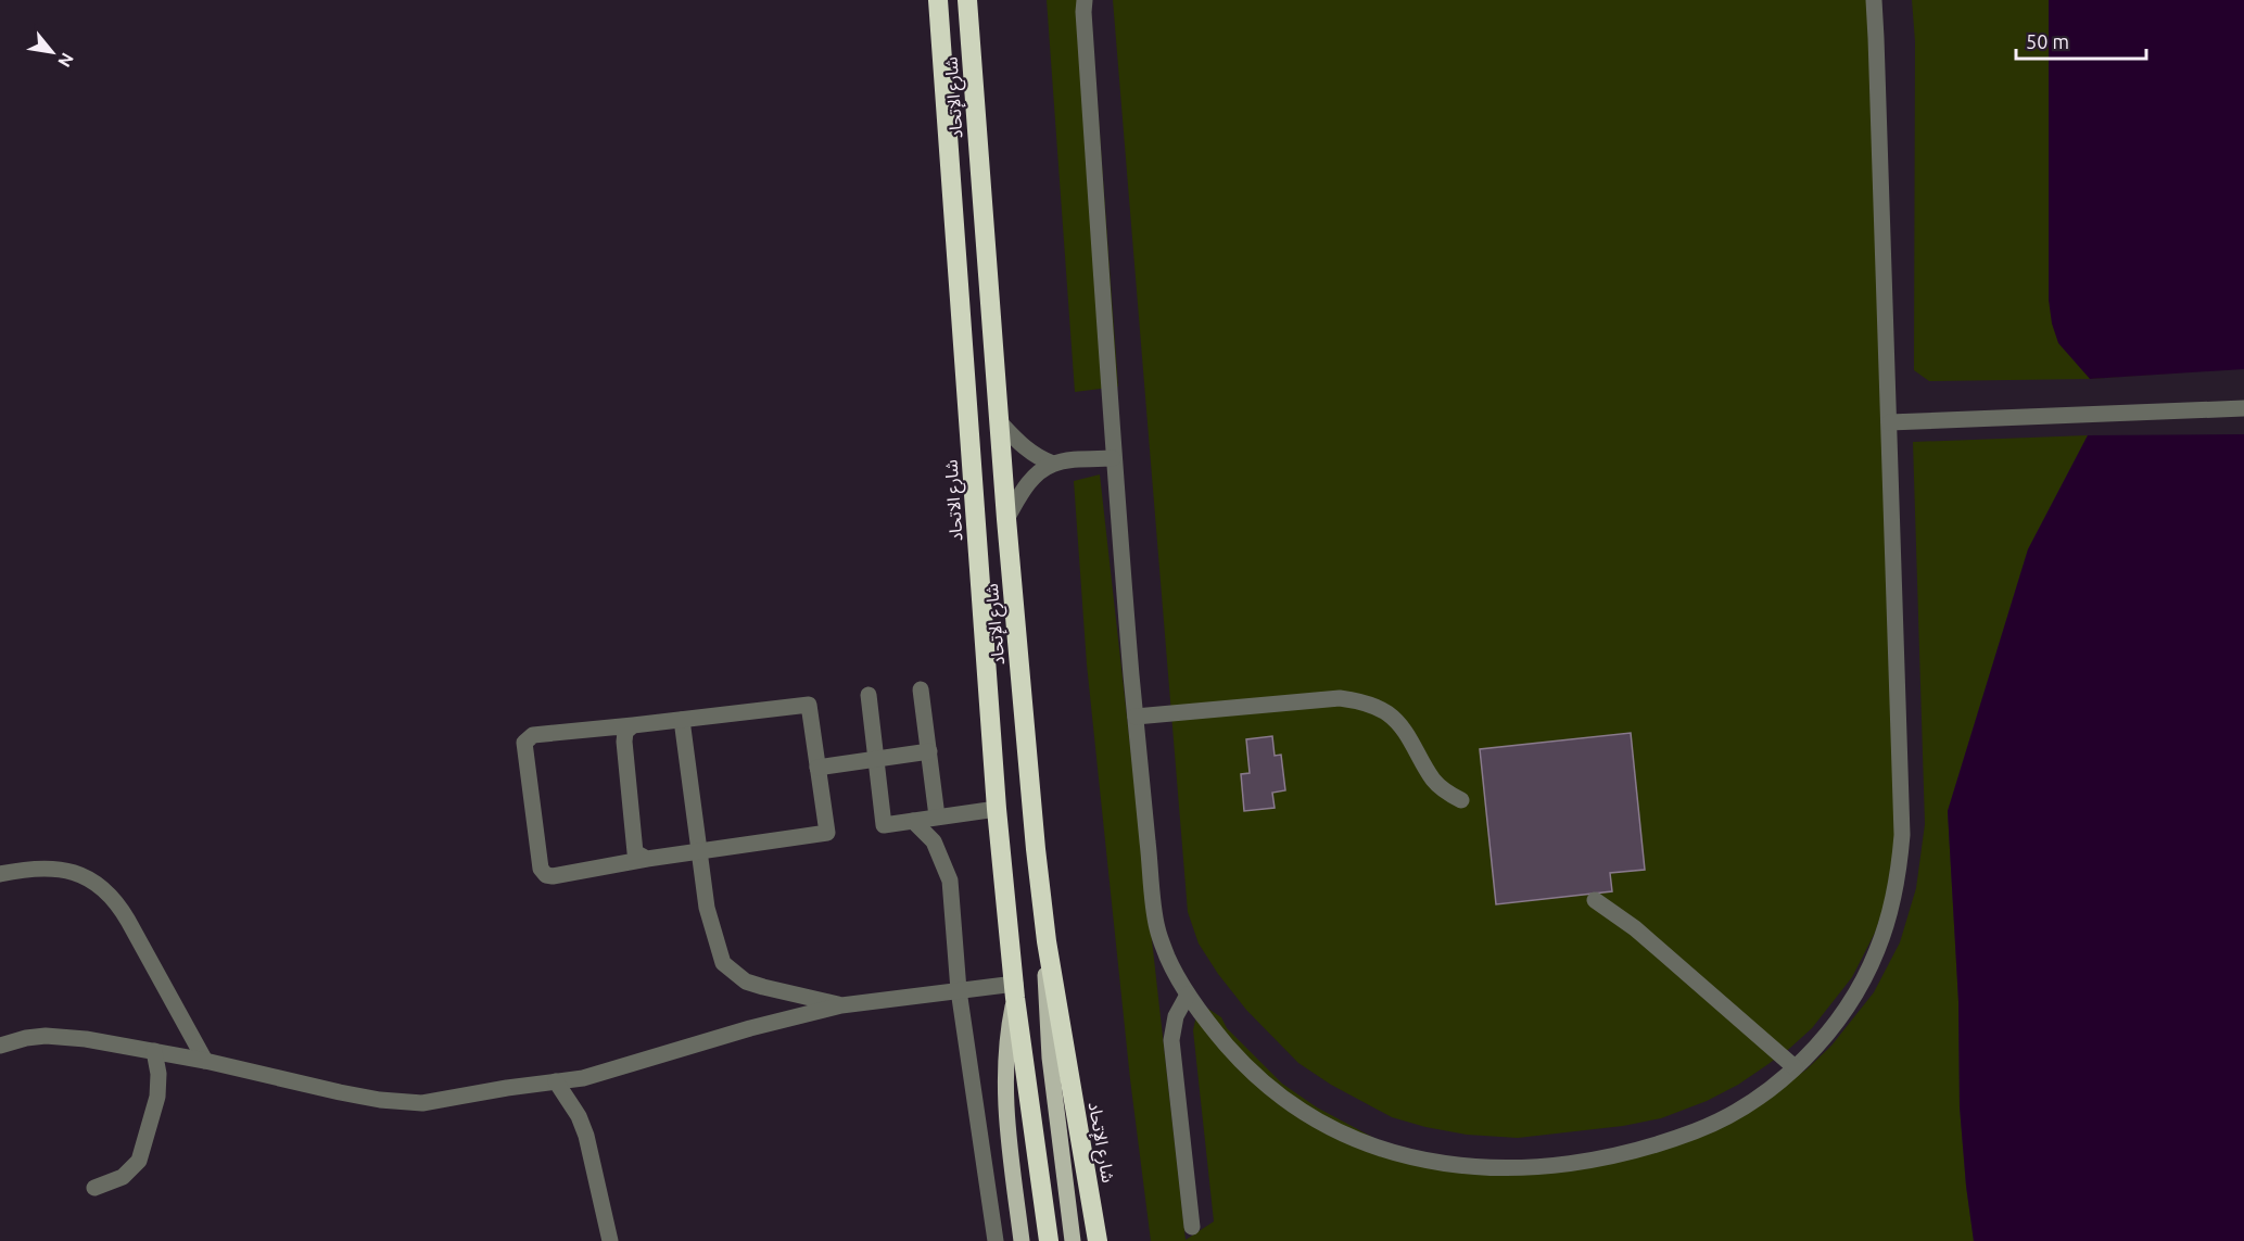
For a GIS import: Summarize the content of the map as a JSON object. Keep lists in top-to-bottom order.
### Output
{
  "streets": {
    "highway": ["شارع الإتحاد", "شارع الاتحاد"]
  },
  "scale_bar": "50 m",
  "north": "bottom right"
}
